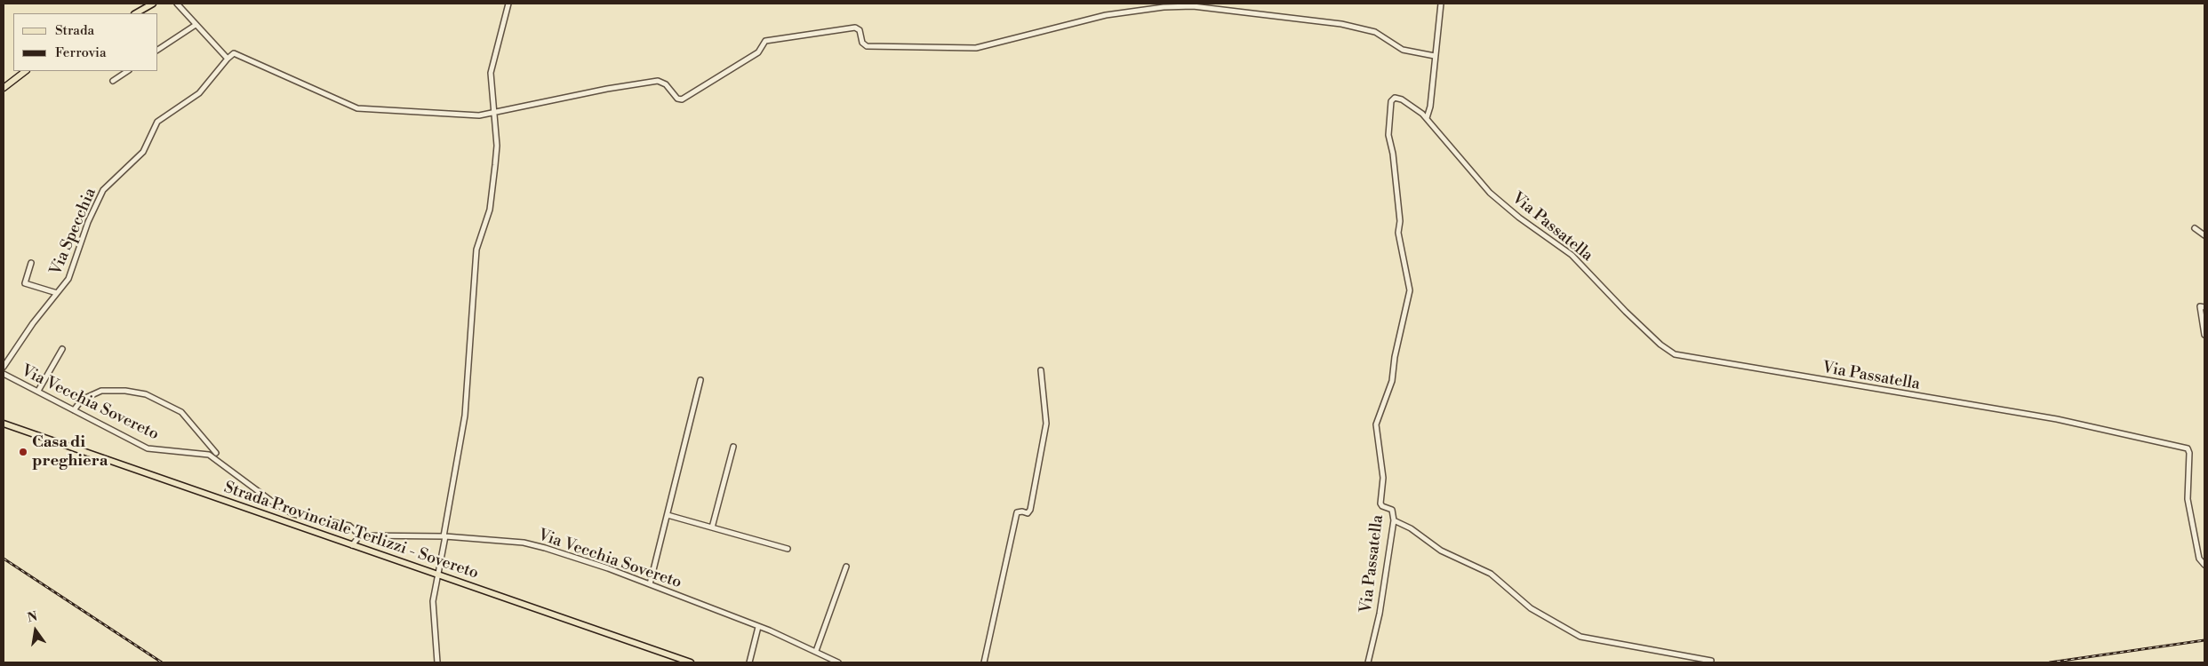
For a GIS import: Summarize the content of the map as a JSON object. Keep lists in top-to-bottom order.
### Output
{
  "streets": {
    "main road": ["Strada Provinciale Terlizzi - Sovereto"],
    "street": ["Via Passatella", "Via Specchia", "Via Vecchia Sovereto"]
  },
  "places": ["Casa di preghiera"],
  "legend": ["Strada", "Ferrovia"],
  "north": "top"
}
